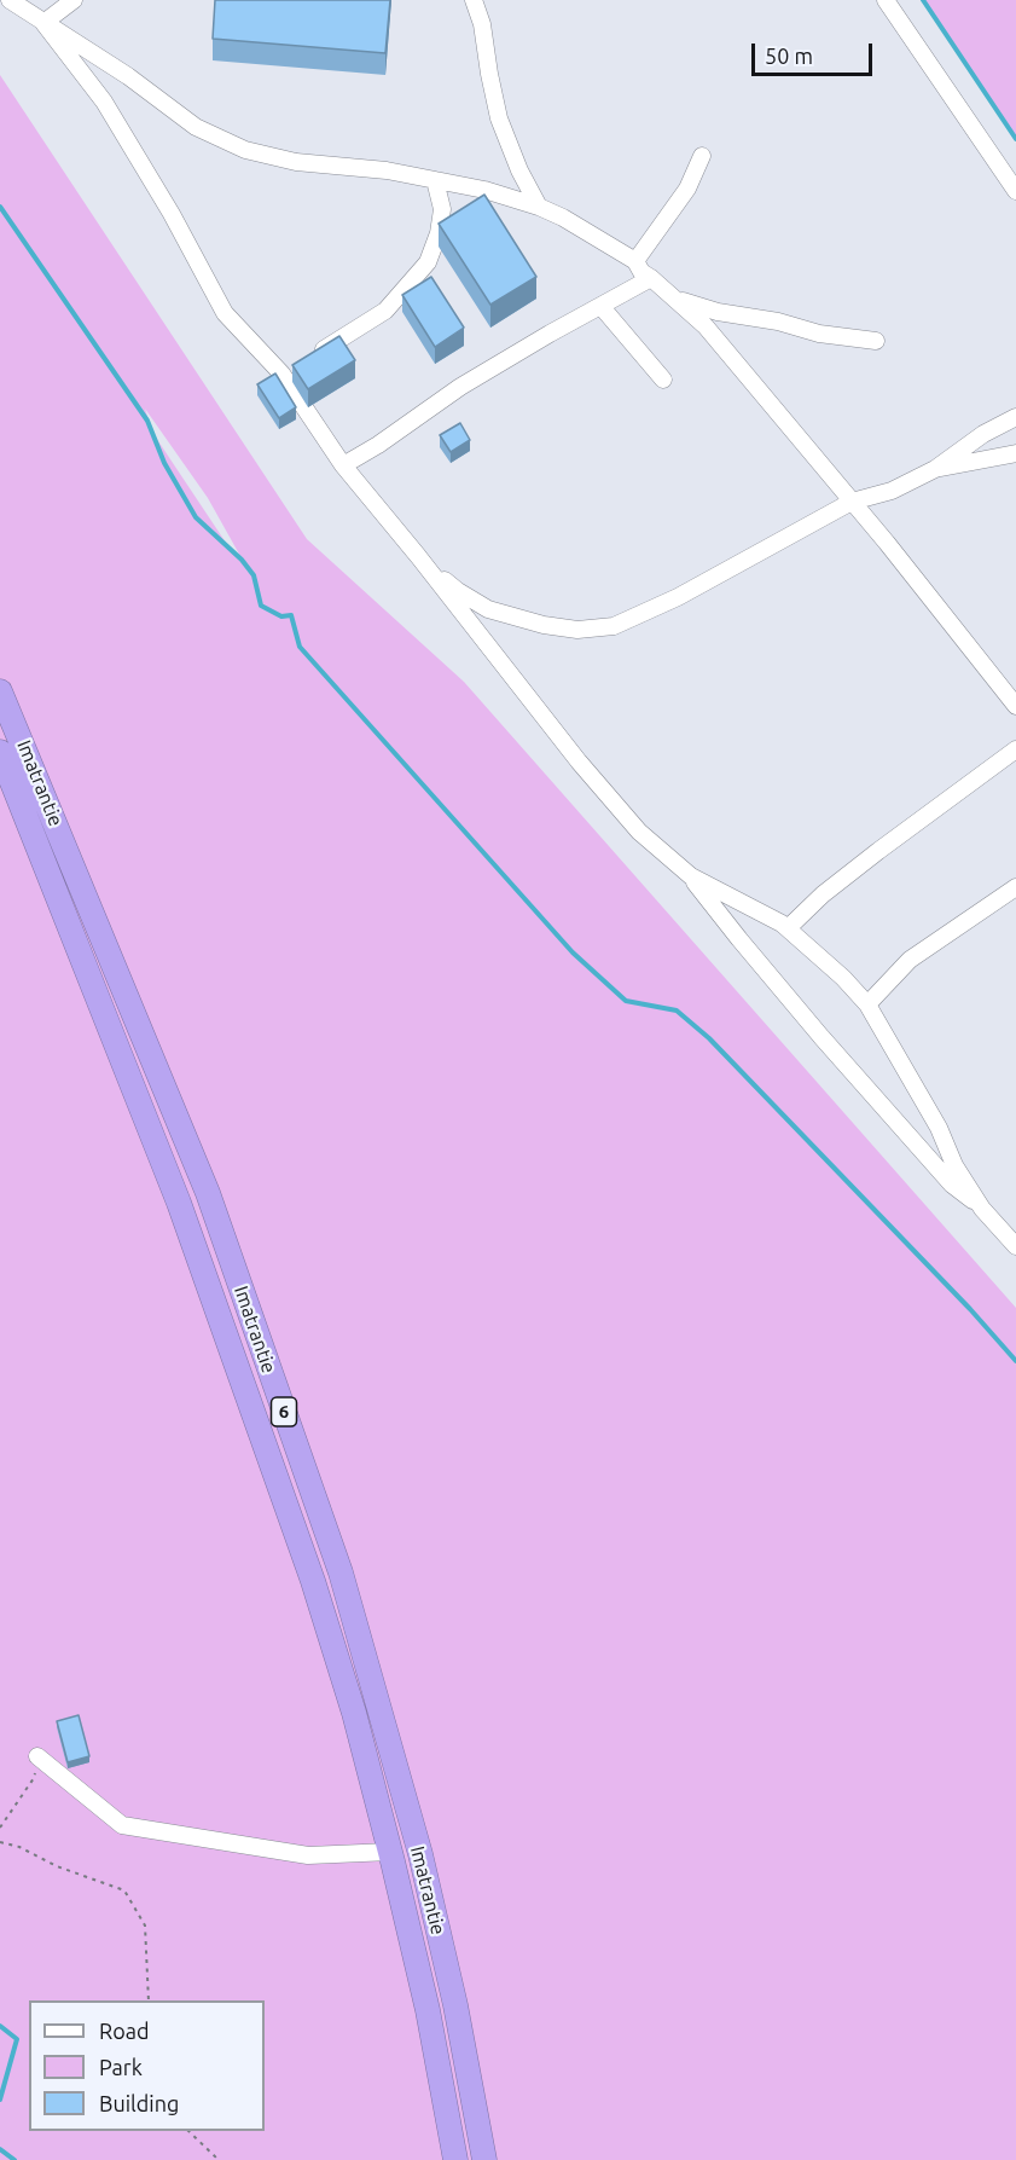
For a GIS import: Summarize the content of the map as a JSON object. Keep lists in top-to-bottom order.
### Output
{
  "streets": {
    "highway": ["Imatrantie", "6"]
  },
  "legend": ["Road", "Park", "Building"],
  "scale_bar": "50 m"
}
